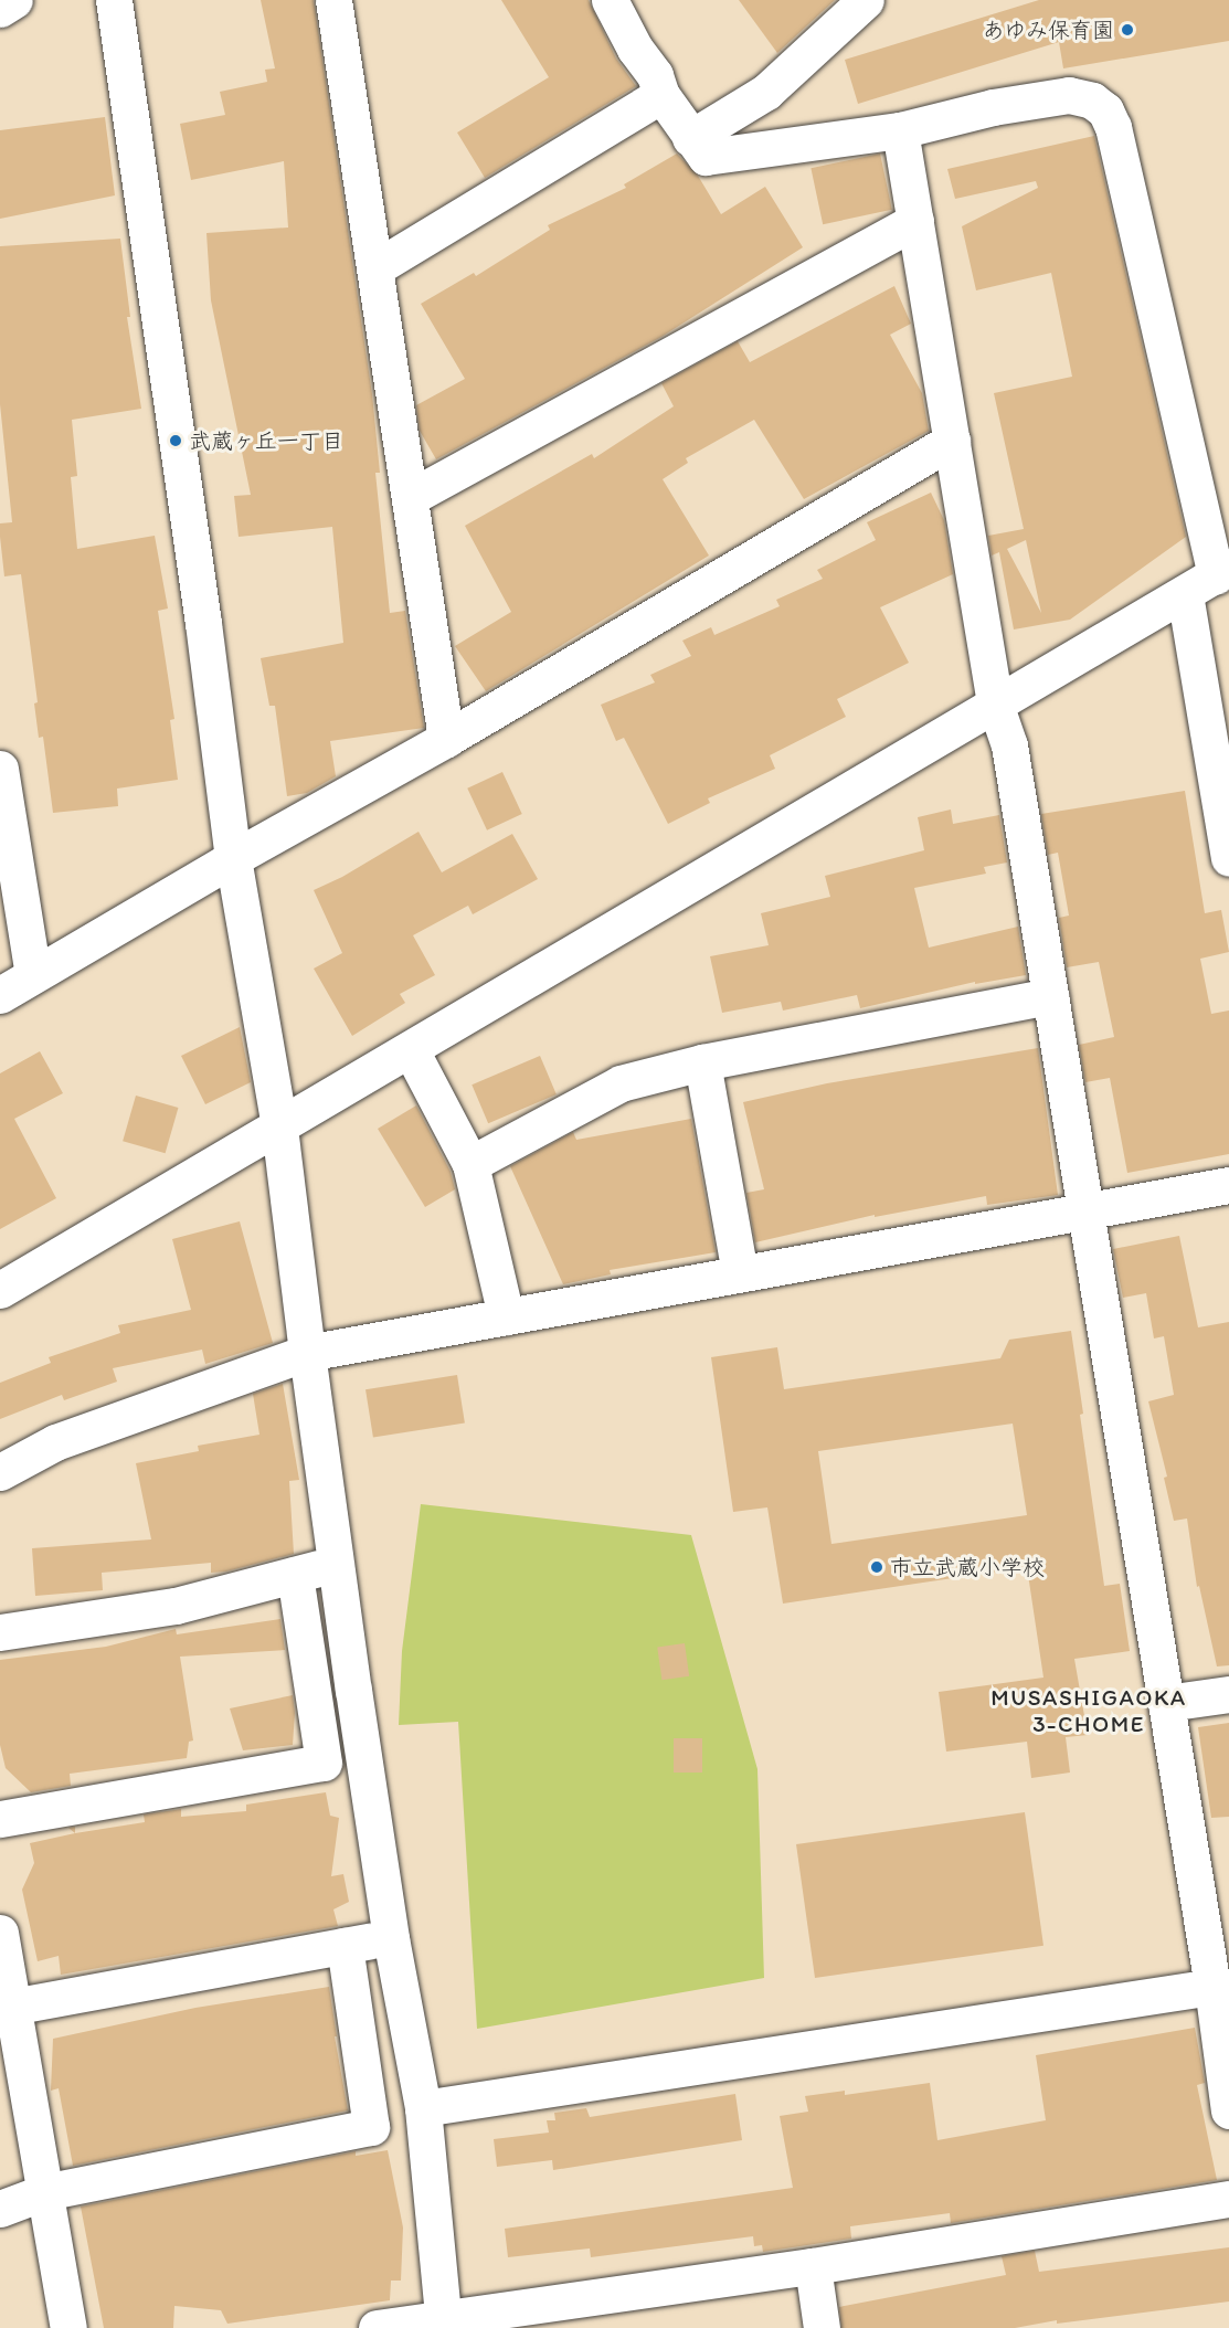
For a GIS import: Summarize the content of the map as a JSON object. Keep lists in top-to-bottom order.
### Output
{
  "districts": ["MUSASHIGAOKA 3-CHOME"],
  "places": ["あゆみ保育園", "武蔵ヶ丘一丁目", "市立武蔵小学校"]
}
